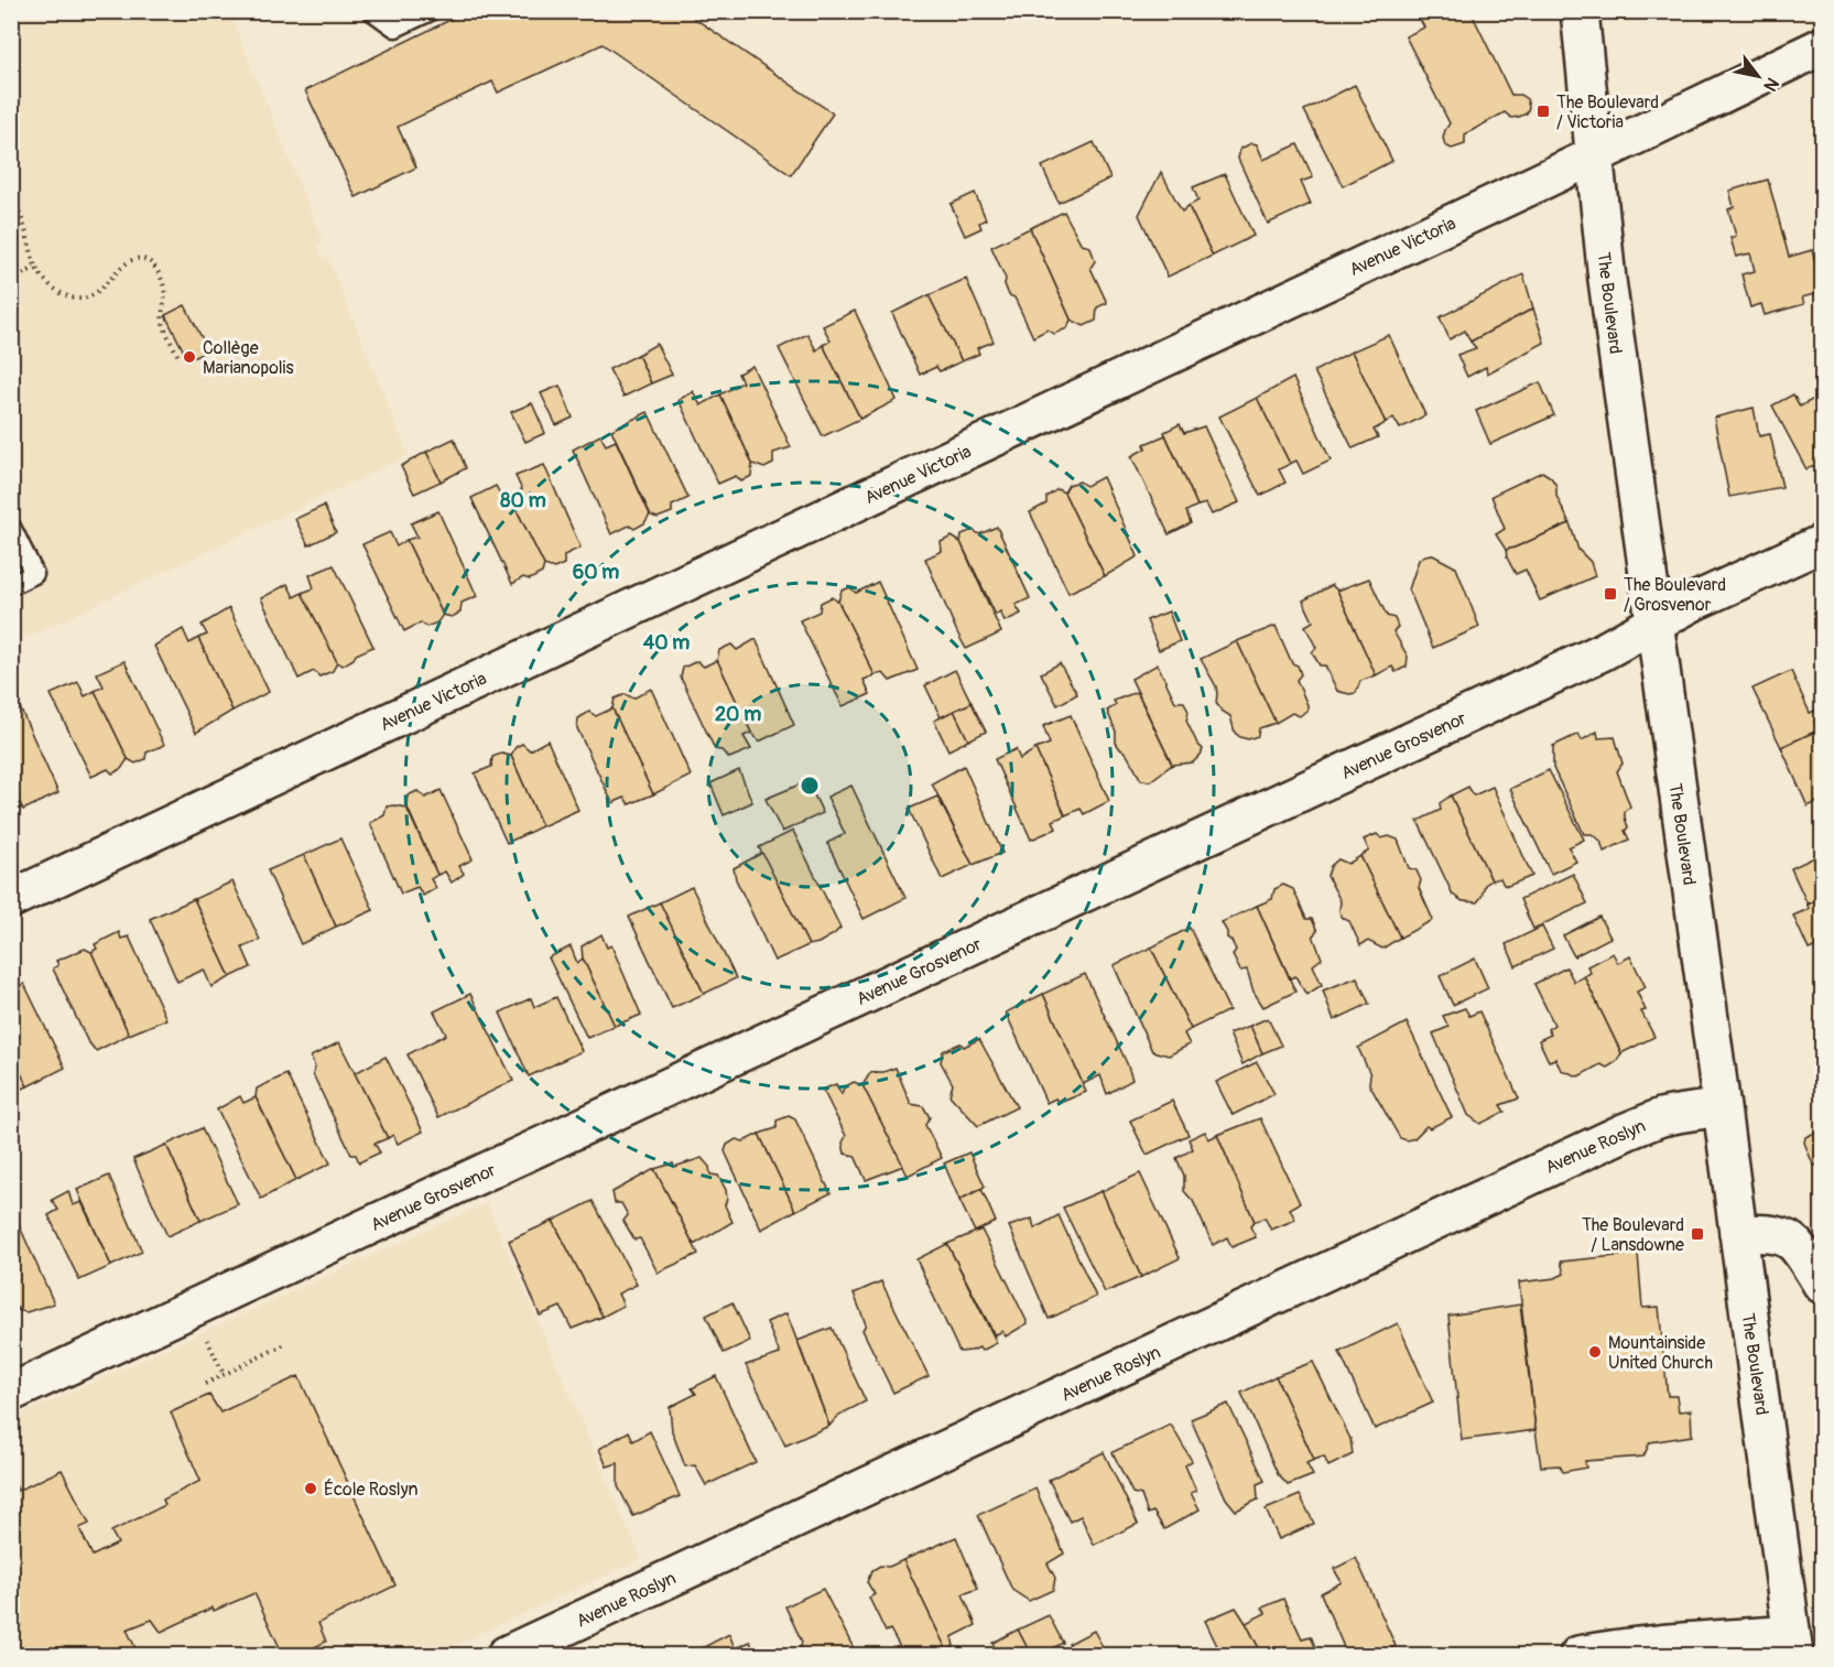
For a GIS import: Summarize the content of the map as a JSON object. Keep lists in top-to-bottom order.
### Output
{
  "streets": {
    "street": [
      "Avenue Victoria",
      "The Boulevard",
      "Avenue Grosvenor",
      "Avenue Roslyn"
    ]
  },
  "crossings": [
    ["Avenue Victoria", "The Boulevard"],
    ["The Boulevard", "Avenue Grosvenor"],
    ["The Boulevard", "Avenue Roslyn"]
  ],
  "places": {
    "transit": ["The Boulevard / Victoria", "The Boulevard / Grosvenor", "The Boulevard / Lansdowne"],
    "other": ["Collège Marianopolis", "Mountainside United Church", "École Roslyn"]
  },
  "north": "bottom right",
  "rings": [
    "80 m",
    "60 m",
    "40 m",
    "20 m"
  ]
}
